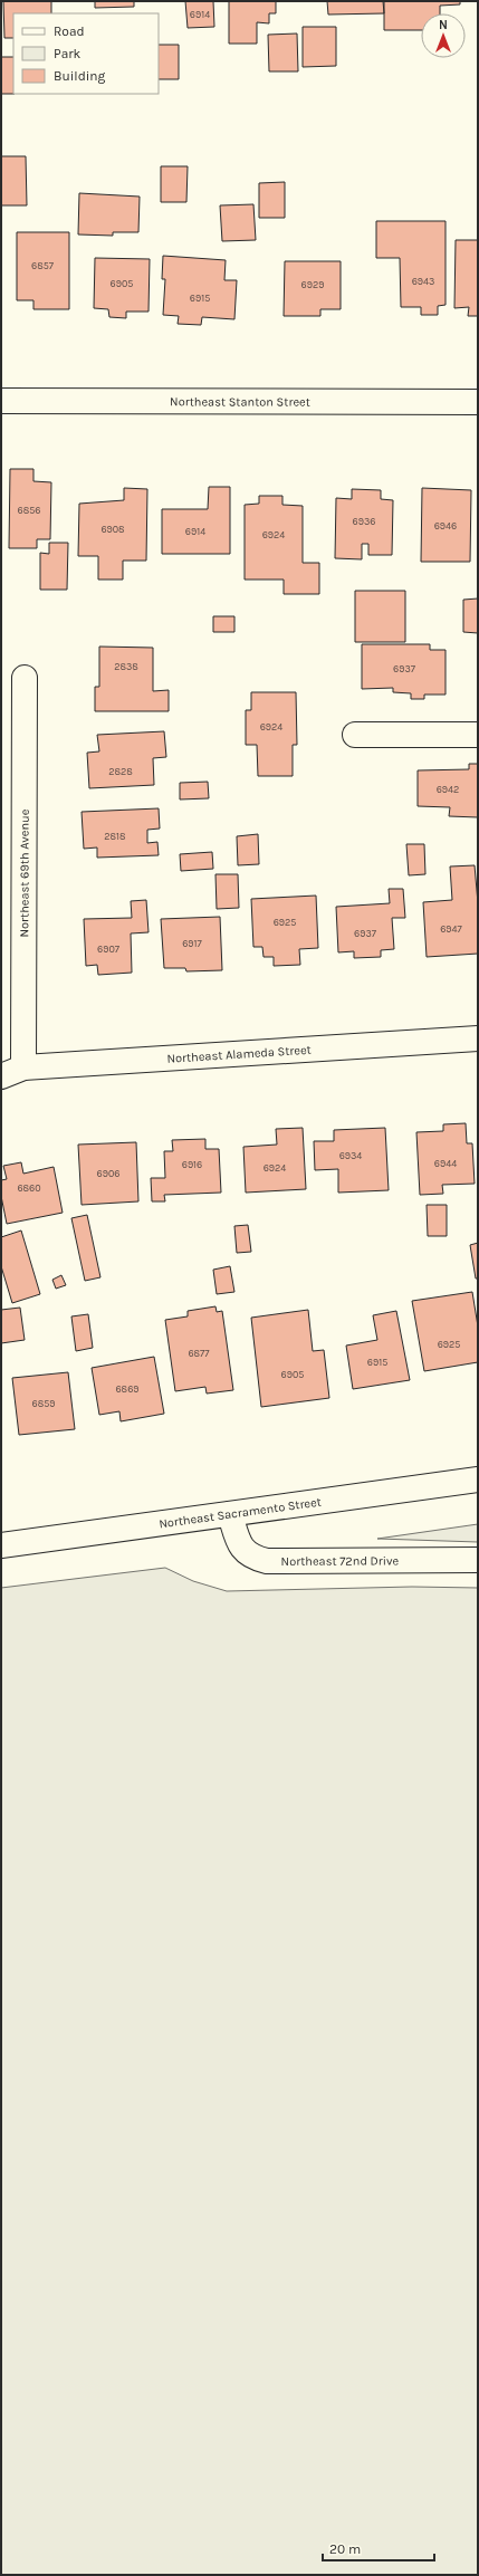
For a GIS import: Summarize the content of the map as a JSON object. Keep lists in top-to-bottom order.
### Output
{
  "streets": {
    "street": [
      "Northeast Stanton Street",
      "Northeast 69th Avenue",
      "Northeast Alameda Street",
      "Northeast Sacramento Street",
      "Northeast 72nd Drive"
    ]
  },
  "crossings": [
    ["Northeast 69th Avenue", "Northeast Alameda Street"],
    ["Northeast Sacramento Street", "Northeast 72nd Drive"]
  ],
  "house_numbers": [
    "6914",
    "6857",
    "6943",
    "6905",
    "6929",
    "6915",
    "6856",
    "6936",
    "6946",
    "6908",
    "6914",
    "6924",
    "2838",
    "6937",
    "6924",
    "2828",
    "6942",
    "2818",
    "6925",
    "6947",
    "6937",
    "6917",
    "6907",
    "6934",
    "6944",
    "6916",
    "6924",
    "6906",
    "6860",
    "6925",
    "6877",
    "6915",
    "6905",
    "6869",
    "6859"
  ],
  "legend": ["Road", "Park", "Building"],
  "scale_bar": "20 m",
  "north": "top"
}
